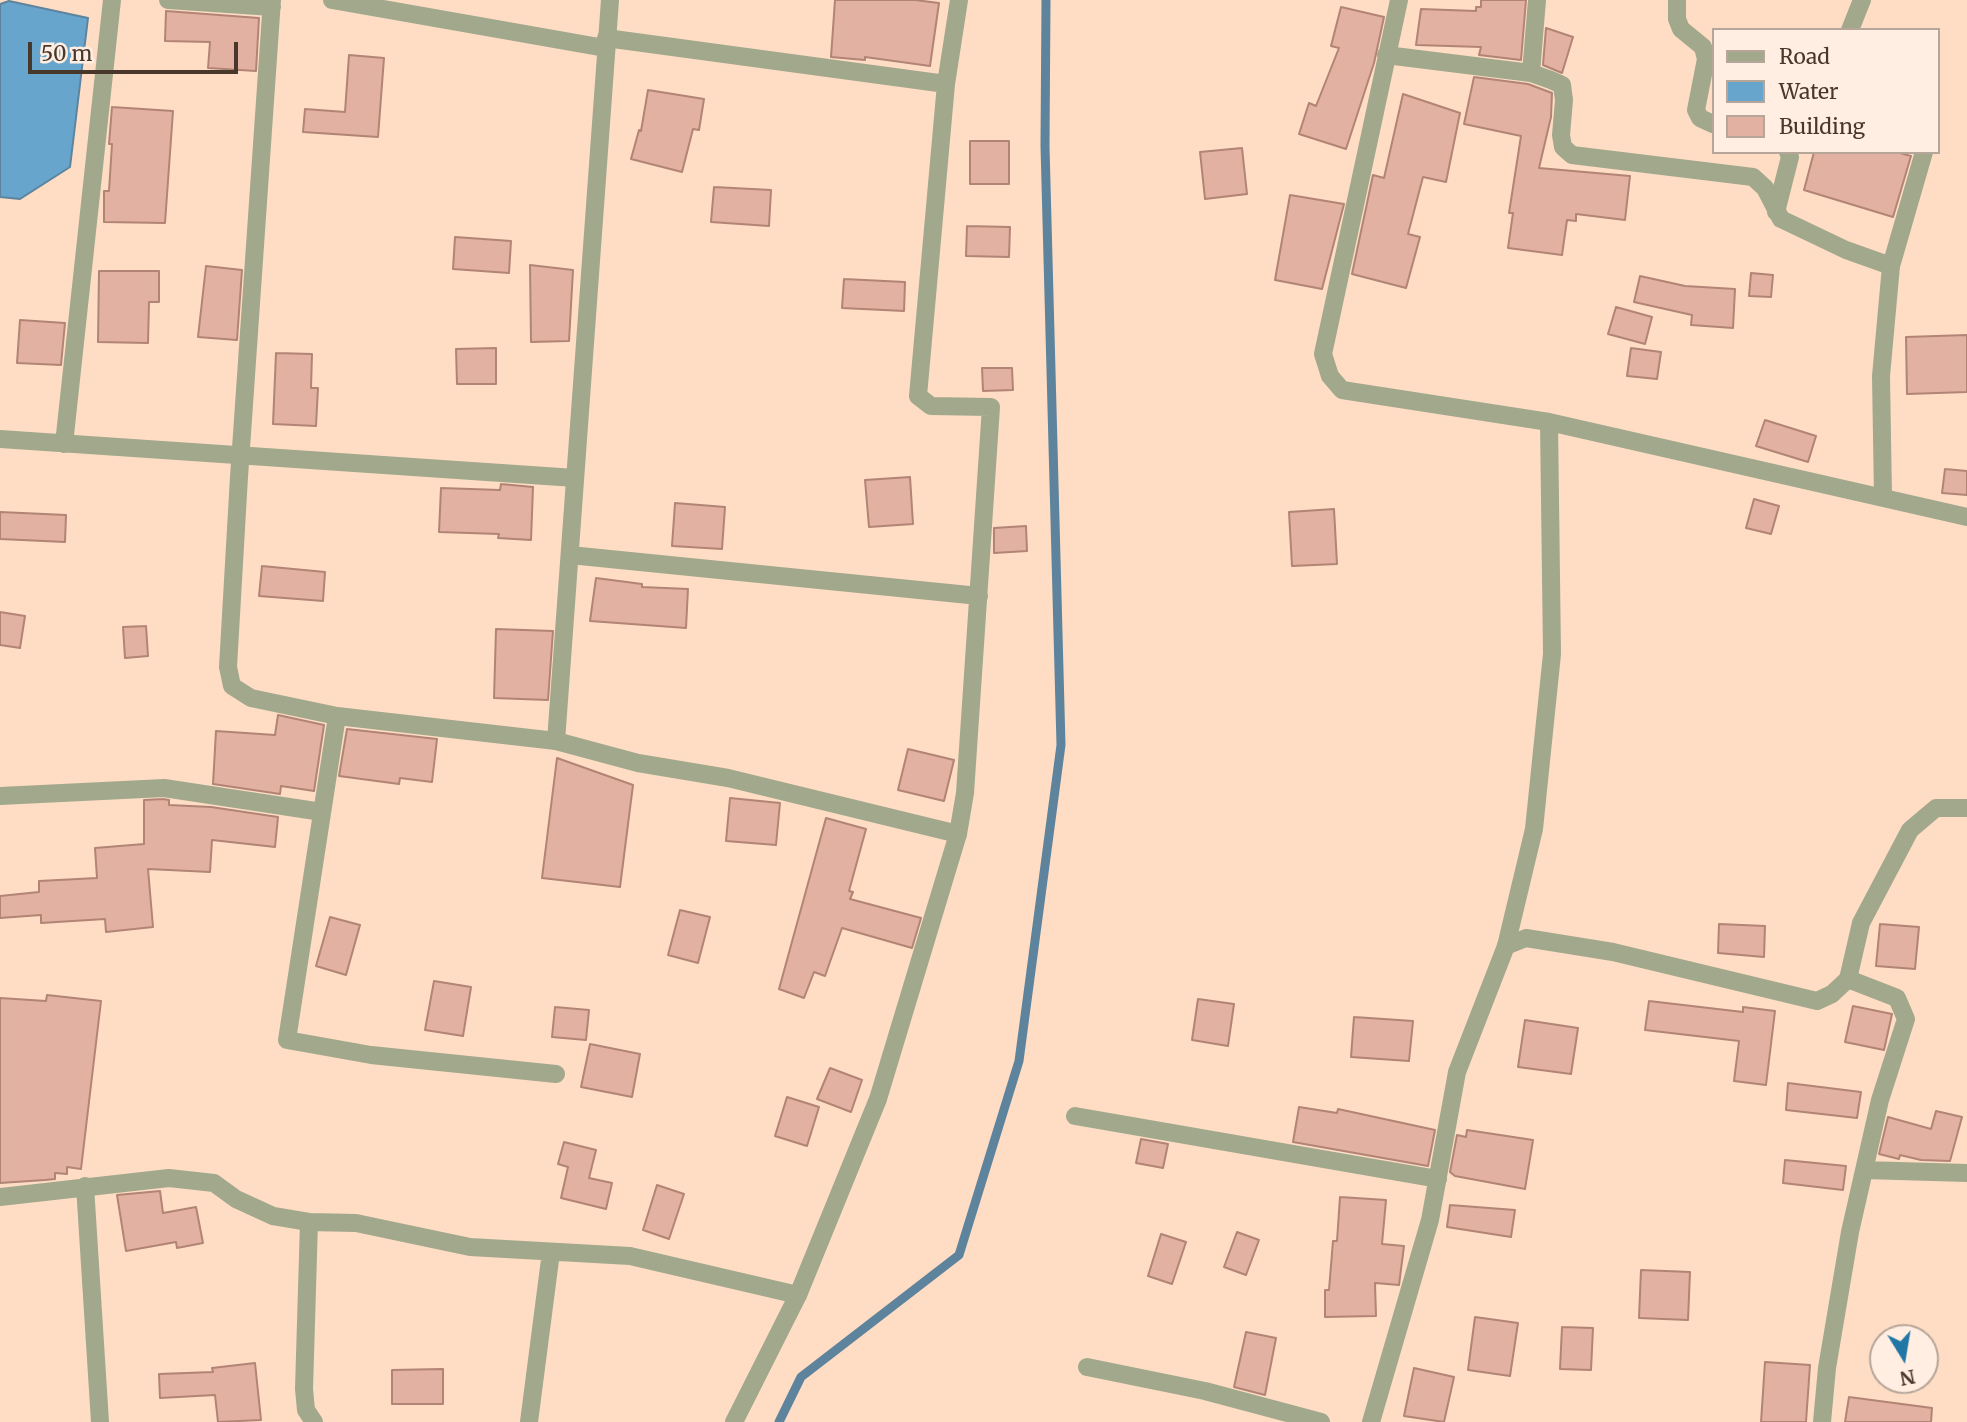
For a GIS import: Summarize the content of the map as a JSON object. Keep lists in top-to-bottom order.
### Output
{
  "legend": ["Road", "Water", "Building"],
  "scale_bar": "50 m",
  "north": "bottom"
}
